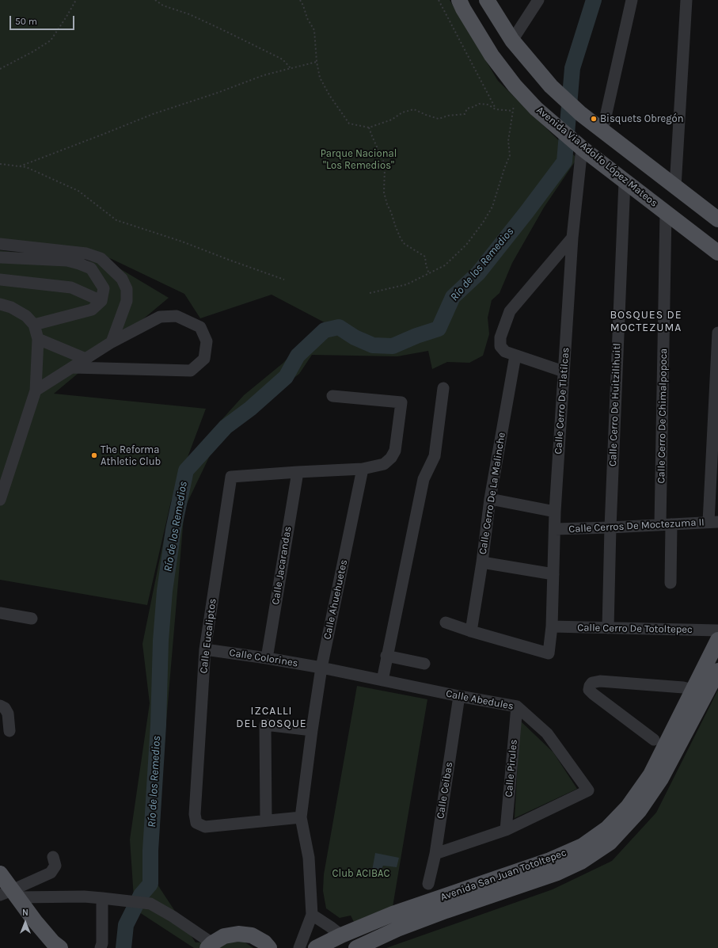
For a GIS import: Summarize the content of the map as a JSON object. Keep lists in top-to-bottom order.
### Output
{
  "streets": {
    "main road": ["Avenida Via Adolfo López Mateos", "Avenida San Juan Totoltepec"],
    "street": [
      "Calle Cerro De Tlatilcas",
      "Calle Cerro De Huitzilihuitl",
      "Calle Cerro De Chimalpopoca",
      "Calle Cerro De La Malinche",
      "Calle Cerros De Moctezuma II",
      "Calle Jacarandas",
      "Calle Ahuehuetes",
      "Calle Cerro De Totoltepec",
      "Calle Eucaliptos",
      "Calle Colorines",
      "Calle Abedules",
      "Calle Pirules",
      "Calle Ceibas"
    ]
  },
  "crossings": [
    ["Avenida Via Adolfo López Mateos", "Calle Cerro De Tlatilcas"],
    ["Avenida Via Adolfo López Mateos", "Calle Cerro De Huitzilihuitl"],
    ["Avenida Via Adolfo López Mateos", "Calle Cerro De Chimalpopoca"],
    ["Calle Cerro De Tlatilcas", "Calle Cerro De La Malinche"],
    ["Calle Cerro De Tlatilcas", "Calle Cerros De Moctezuma II"],
    ["Calle Cerro De Tlatilcas", "Calle Cerro De Totoltepec"],
    ["Calle Cerro De Huitzilihuitl", "Calle Cerros De Moctezuma II"],
    ["Calle Cerro De Huitzilihuitl", "Calle Cerro De Totoltepec"],
    ["Calle Cerro De Chimalpopoca", "Calle Cerros De Moctezuma II"],
    ["Calle Jacarandas", "Calle Eucaliptos"],
    ["Calle Jacarandas", "Calle Colorines"],
    ["Calle Ahuehuetes", "Calle Eucaliptos"],
    ["Calle Ahuehuetes", "Calle Colorines"],
    ["Calle Ahuehuetes", "Calle Abedules"],
    ["Calle Eucaliptos", "Calle Colorines"],
    ["Calle Colorines", "Calle Abedules"],
    ["Calle Abedules", "Calle Pirules"],
    ["Calle Abedules", "Calle Ceibas"]
  ],
  "districts": ["BOSQUES DE MOCTEZUMA", "IZCALLI DEL BOSQUE"],
  "water": ["Río de los Remedios"],
  "parks": ["Parque Nacional \"Los Remedios\"", "Club ACIBAC"],
  "places": ["Bisquets Obregón", "The Reforma Athletic Club"],
  "scale_bar": "50 m",
  "north": "top"
}
